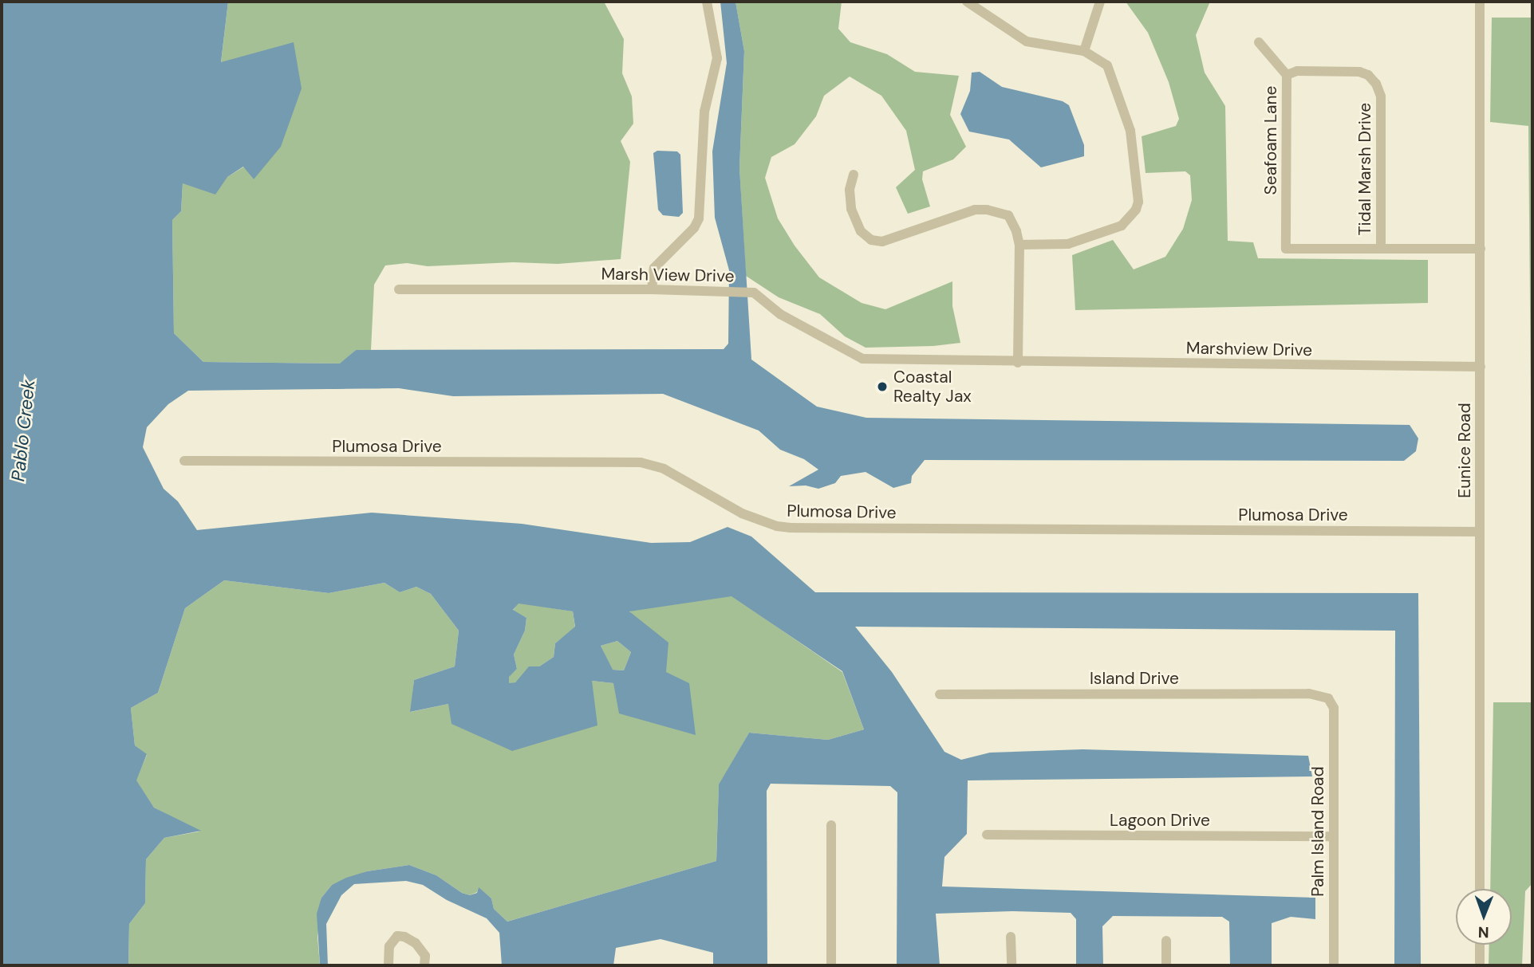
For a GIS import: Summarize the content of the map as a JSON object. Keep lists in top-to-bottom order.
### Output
{
  "streets": {
    "street": [
      "Seafoam Lane",
      "Tidal Marsh Drive",
      "Marsh View Drive",
      "Marshview Drive",
      "Plumosa Drive",
      "Eunice Road",
      "Island Drive",
      "Lagoon Drive",
      "Palm Island Road"
    ]
  },
  "crossings": [
    ["Seafoam Lane", "Tidal Marsh Drive"],
    ["Marsh View Drive", "Marshview Drive"],
    ["Marshview Drive", "Eunice Road"],
    ["Plumosa Drive", "Eunice Road"],
    ["Island Drive", "Palm Island Road"],
    ["Lagoon Drive", "Palm Island Road"]
  ],
  "water": ["Pablo Creek"],
  "places": ["Coastal Realty Jax"],
  "north": "bottom"
}
